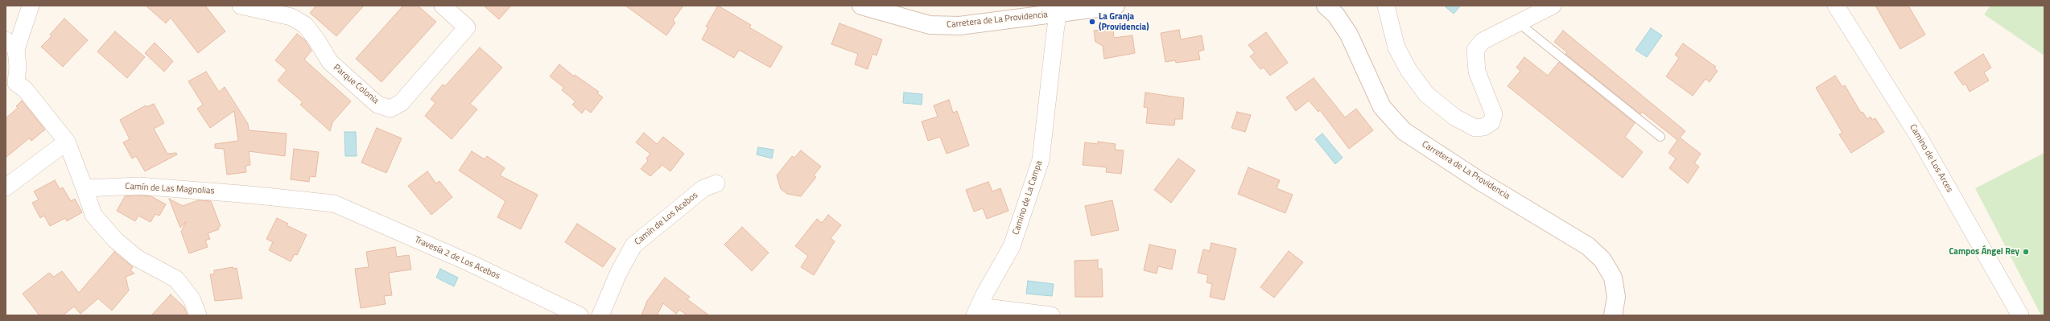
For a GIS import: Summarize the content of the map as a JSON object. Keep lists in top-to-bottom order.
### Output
{
  "streets": {
    "street": [
      "Carretera de La Providencia",
      "Parque Colonia",
      "Camino de Los Arces",
      "Camín de Las Magnolias",
      "Camino de La Campa",
      "Camín de Los Acebos",
      "Travesía 2 de Los Acebos"
    ]
  },
  "crossings": [
    ["Carretera de La Providencia", "Camino de La Campa"],
    ["Camín de Las Magnolias", "Travesía 2 de Los Acebos"]
  ],
  "places": ["La Granja (Providencia)", "Campos Ángel Rey"]
}
